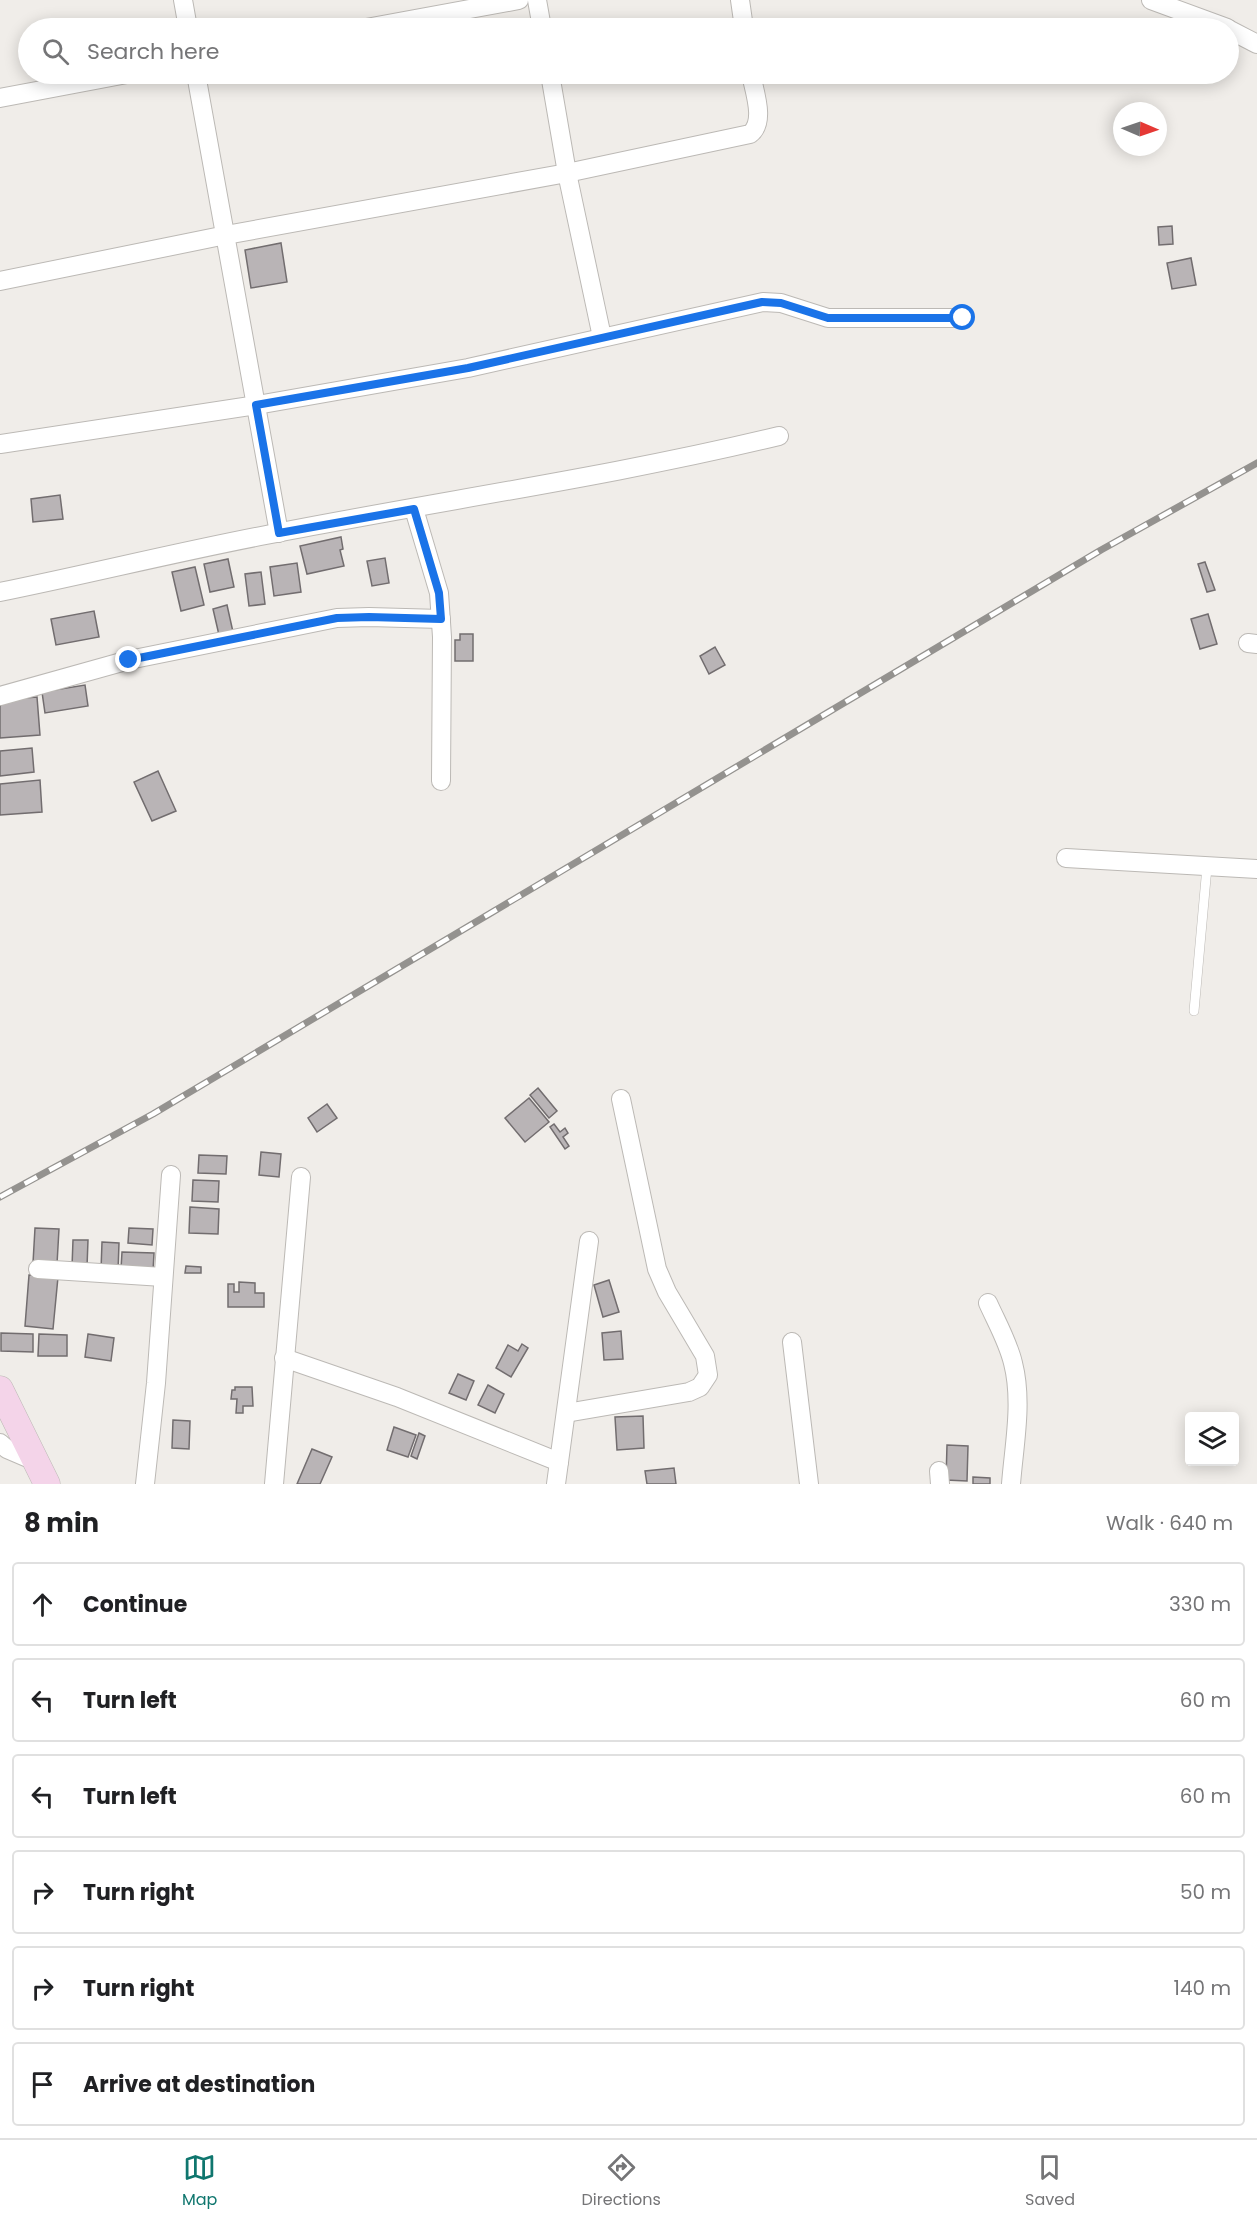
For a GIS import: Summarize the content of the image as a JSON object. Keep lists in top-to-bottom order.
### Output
{
  "north": "right",
  "page": {
    "search": "Search here",
    "heading": ["8 min", "Walk · 640 m"],
    "list": [
      ["Continue", "330 m"],
      ["Turn left", "60 m"],
      ["Turn left", "60 m"],
      ["Turn right", "50 m"],
      ["Turn right", "140 m"],
      "Arrive at destination"
    ],
    "nav": ["Map", "Directions", "Saved"]
  }
}
